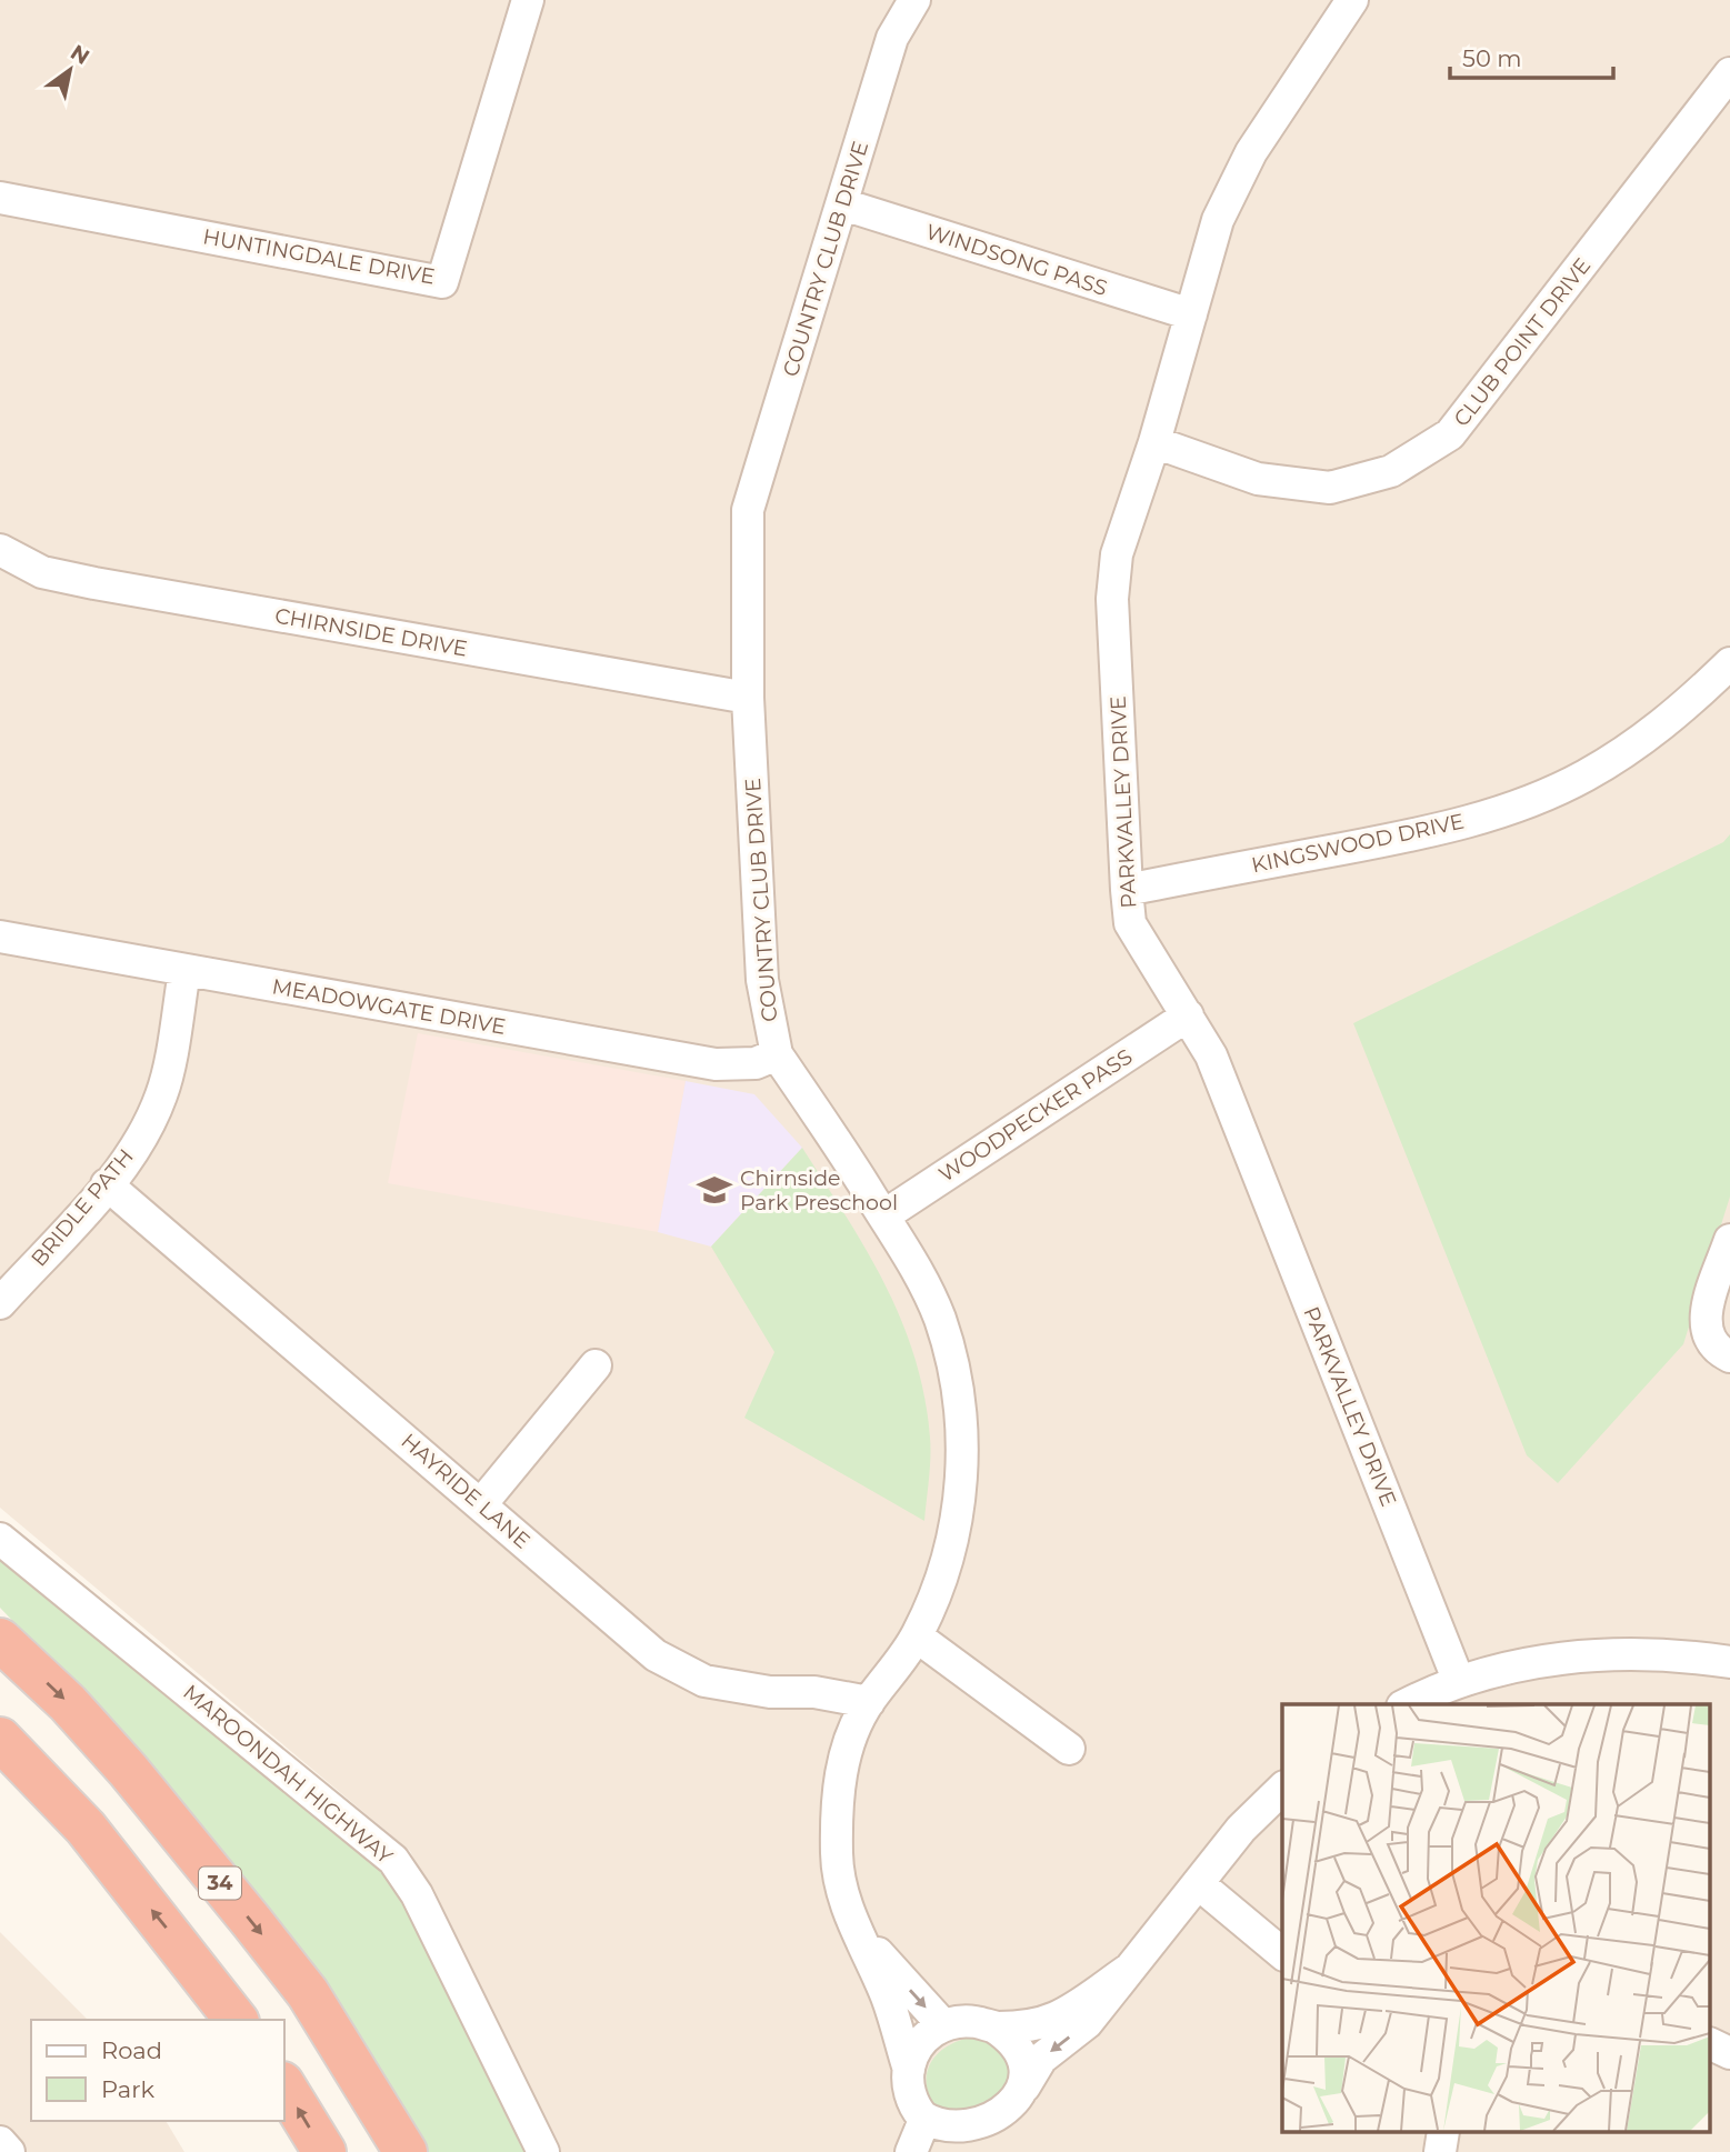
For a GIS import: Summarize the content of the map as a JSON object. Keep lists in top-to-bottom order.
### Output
{
  "streets": {
    "highway": ["34"],
    "street": [
      "HUNTINGDALE DRIVE",
      "COUNTRY CLUB DRIVE",
      "WINDSONG PASS",
      "CLUB POINT DRIVE",
      "CHIRNSIDE DRIVE",
      "PARKVALLEY DRIVE",
      "KINGSWOOD DRIVE",
      "MEADOWGATE DRIVE",
      "WOODPECKER PASS",
      "BRIDLE PATH",
      "HAYRIDE LANE",
      "MAROONDAH HIGHWAY"
    ]
  },
  "crossings": [
    ["COUNTRY CLUB DRIVE", "WINDSONG PASS"],
    ["COUNTRY CLUB DRIVE", "CHIRNSIDE DRIVE"],
    ["COUNTRY CLUB DRIVE", "MEADOWGATE DRIVE"],
    ["COUNTRY CLUB DRIVE", "WOODPECKER PASS"],
    ["COUNTRY CLUB DRIVE", "HAYRIDE LANE"],
    ["WINDSONG PASS", "PARKVALLEY DRIVE"],
    ["CLUB POINT DRIVE", "PARKVALLEY DRIVE"],
    ["PARKVALLEY DRIVE", "KINGSWOOD DRIVE"],
    ["PARKVALLEY DRIVE", "WOODPECKER PASS"],
    ["MEADOWGATE DRIVE", "BRIDLE PATH"],
    ["BRIDLE PATH", "HAYRIDE LANE"]
  ],
  "places": {
    "school or university": ["Chirnside Park Preschool"]
  },
  "legend": ["Road", "Park"],
  "scale_bar": "50 m",
  "north": "top right"
}
